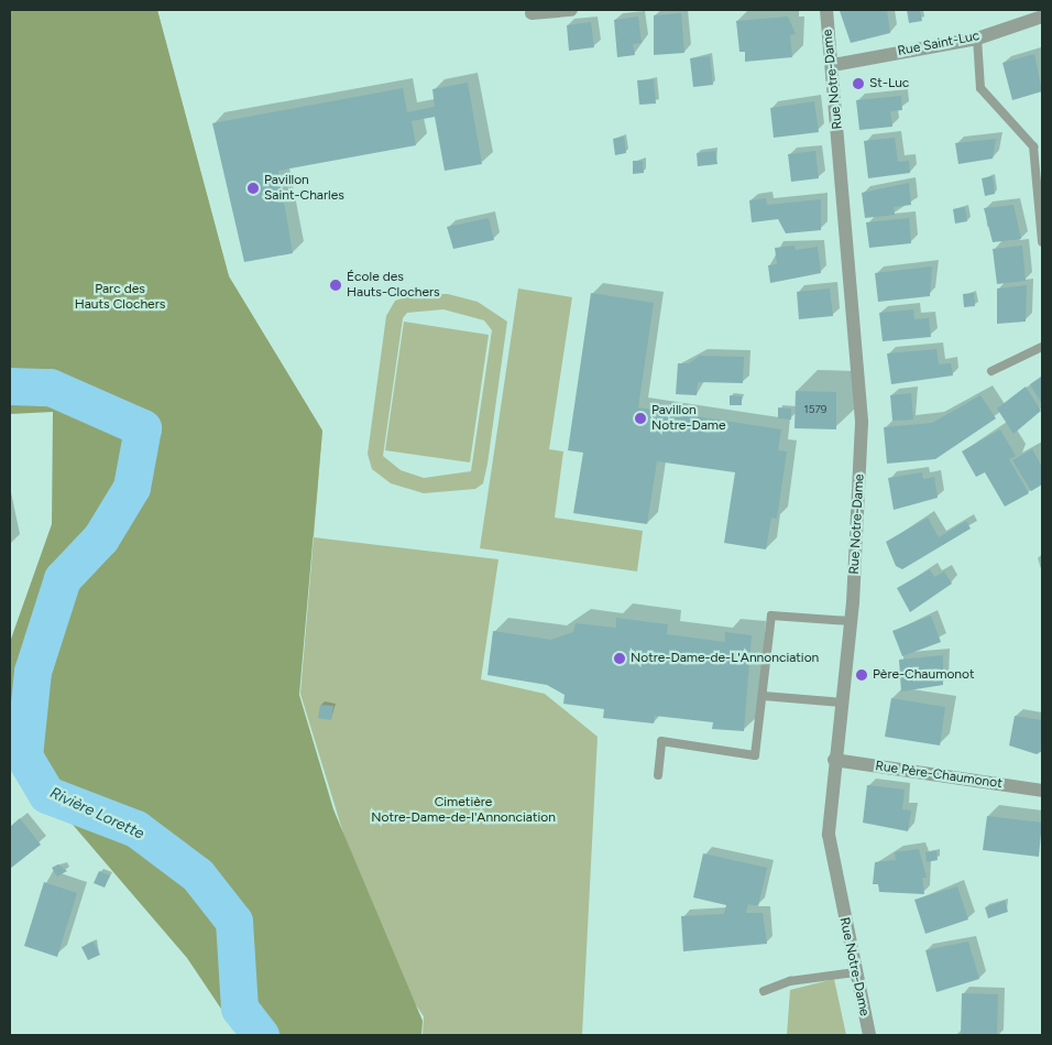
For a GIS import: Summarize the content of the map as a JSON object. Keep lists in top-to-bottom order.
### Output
{
  "streets": {
    "street": ["Rue Saint-Luc", "Rue Notre-Dame", "Rue Père-Chaumonot"]
  },
  "crossings": [
    ["Rue Saint-Luc", "Rue Notre-Dame"],
    ["Rue Notre-Dame", "Rue Père-Chaumonot"]
  ],
  "water": ["Rivière Lorette"],
  "parks": ["Parc des Hauts Clochers", "Cimetière Notre-Dame-de-l'Annonciation"],
  "places": [
    "St-Luc",
    "Pavillon Saint-Charles",
    "École des Hauts-Clochers",
    "Pavillon Notre-Dame",
    "Notre-Dame-de-L'Annonciation",
    "Père-Chaumonot"
  ],
  "house_numbers": ["1579"]
}
